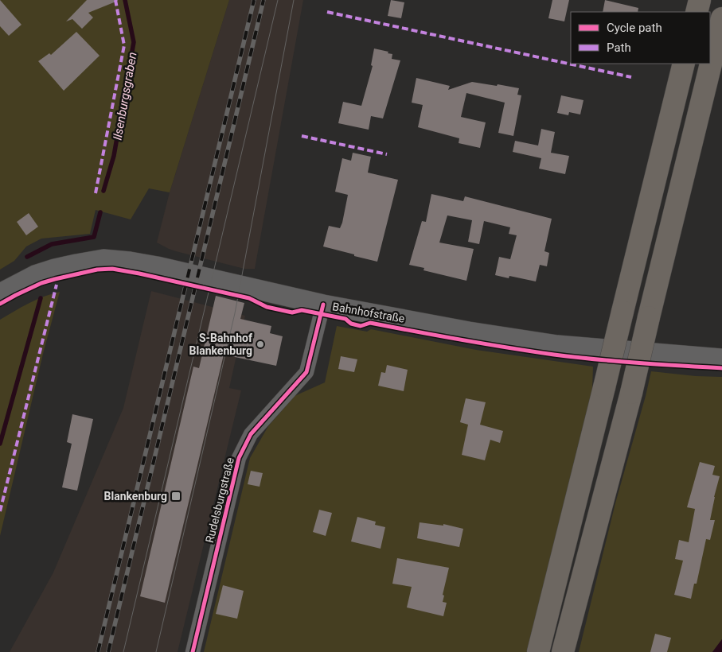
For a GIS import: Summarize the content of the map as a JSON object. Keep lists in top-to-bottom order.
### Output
{
  "streets": {
    "main road": ["Bahnhofstraße"],
    "street": ["Rudelsburgstraße"]
  },
  "crossings": [
    ["Bahnhofstraße", "Rudelsburgstraße"]
  ],
  "water": ["Ilsenburgsgraben"],
  "places": {
    "other": ["S-Bahnhof Blankenburg"],
    "transit": ["Blankenburg"]
  },
  "legend": ["Cycle path", "Path"]
}
